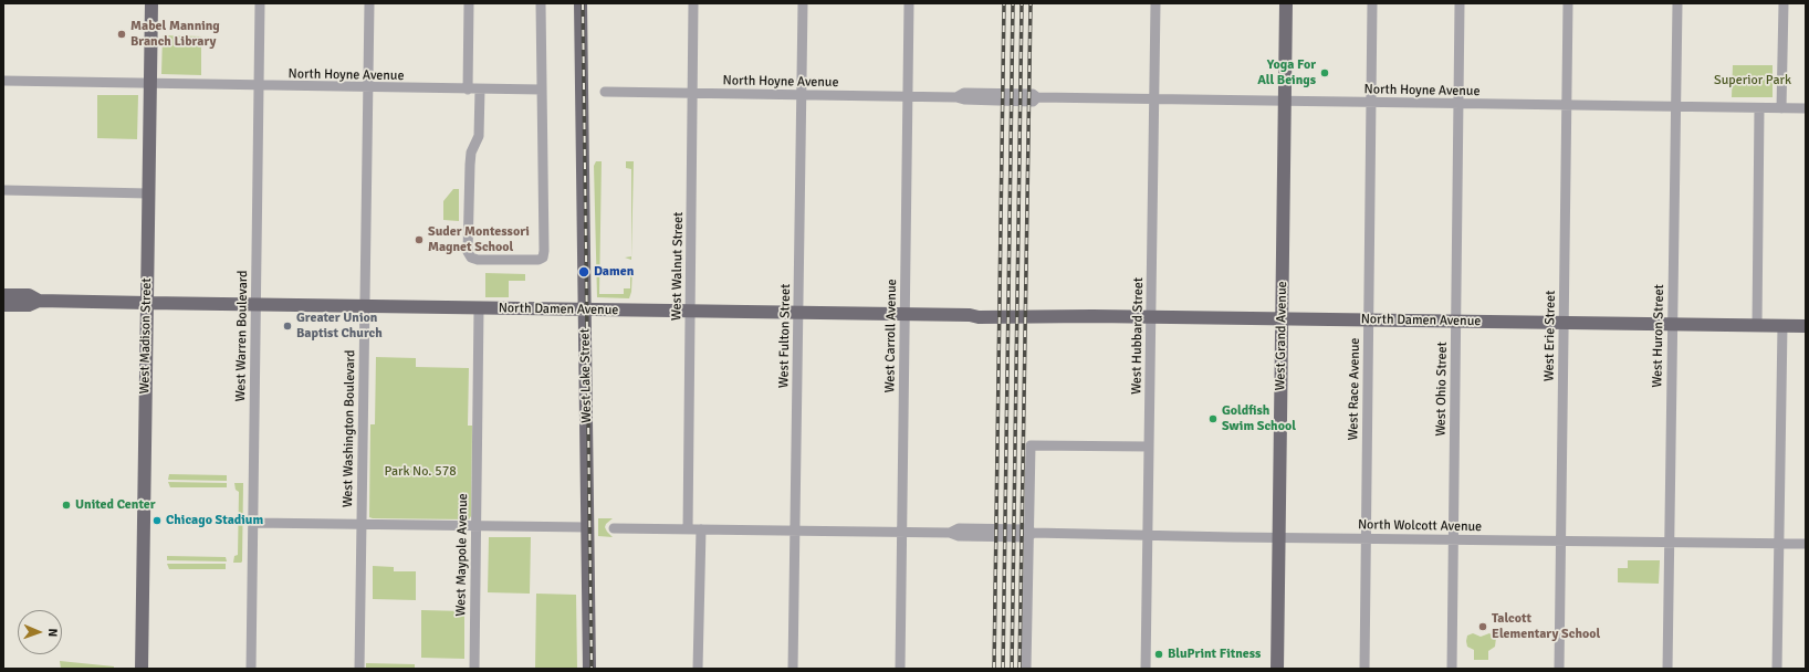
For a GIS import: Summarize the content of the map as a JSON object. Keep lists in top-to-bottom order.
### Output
{
  "streets": {
    "main road": [
      "North Damen Avenue",
      "West Madison Street",
      "West Grand Avenue",
      "West Lake Street"
    ],
    "street": [
      "North Hoyne Avenue",
      "West Walnut Street",
      "West Warren Boulevard",
      "West Fulton Street",
      "West Carroll Avenue",
      "West Hubbard Street",
      "West Erie Street",
      "West Huron Street",
      "West Race Avenue",
      "West Ohio Street",
      "West Washington Boulevard",
      "North Wolcott Avenue",
      "West Maypole Avenue"
    ]
  },
  "crossings": [
    ["North Hoyne Avenue", "West Walnut Street"],
    ["North Hoyne Avenue", "West Madison Street"],
    ["North Hoyne Avenue", "West Warren Boulevard"],
    ["North Hoyne Avenue", "West Fulton Street"],
    ["North Hoyne Avenue", "West Carroll Avenue"],
    ["North Hoyne Avenue", "West Hubbard Street"],
    ["North Hoyne Avenue", "West Grand Avenue"],
    ["North Hoyne Avenue", "West Erie Street"],
    ["North Hoyne Avenue", "West Huron Street"],
    ["North Hoyne Avenue", "West Race Avenue"],
    ["North Hoyne Avenue", "West Ohio Street"],
    ["North Hoyne Avenue", "West Washington Boulevard"],
    ["West Walnut Street", "North Damen Avenue"],
    ["West Walnut Street", "North Wolcott Avenue"],
    ["North Damen Avenue", "West Madison Street"],
    ["North Damen Avenue", "West Warren Boulevard"],
    ["North Damen Avenue", "West Fulton Street"],
    ["North Damen Avenue", "West Carroll Avenue"],
    ["North Damen Avenue", "West Hubbard Street"],
    ["North Damen Avenue", "West Grand Avenue"],
    ["North Damen Avenue", "West Erie Street"],
    ["North Damen Avenue", "West Huron Street"],
    ["North Damen Avenue", "West Lake Street"],
    ["North Damen Avenue", "West Race Avenue"],
    ["North Damen Avenue", "West Ohio Street"],
    ["North Damen Avenue", "West Washington Boulevard"],
    ["North Damen Avenue", "West Maypole Avenue"],
    ["West Fulton Street", "North Wolcott Avenue"],
    ["West Carroll Avenue", "North Wolcott Avenue"],
    ["West Hubbard Street", "North Wolcott Avenue"],
    ["West Grand Avenue", "North Wolcott Avenue"],
    ["West Erie Street", "North Wolcott Avenue"],
    ["West Huron Street", "North Wolcott Avenue"],
    ["West Race Avenue", "North Wolcott Avenue"],
    ["West Ohio Street", "North Wolcott Avenue"]
  ],
  "parks": ["Superior Park", "Park No. 578"],
  "places": [
    "Mabel Manning Branch Library",
    "Yoga For All Beings",
    "Suder Montessori Magnet School",
    "Damen",
    "Greater Union Baptist Church",
    "Goldfish Swim School",
    "United Center",
    "Chicago Stadium",
    "Talcott Elementary School",
    "BluPrint Fitness"
  ],
  "north": "right"
}
